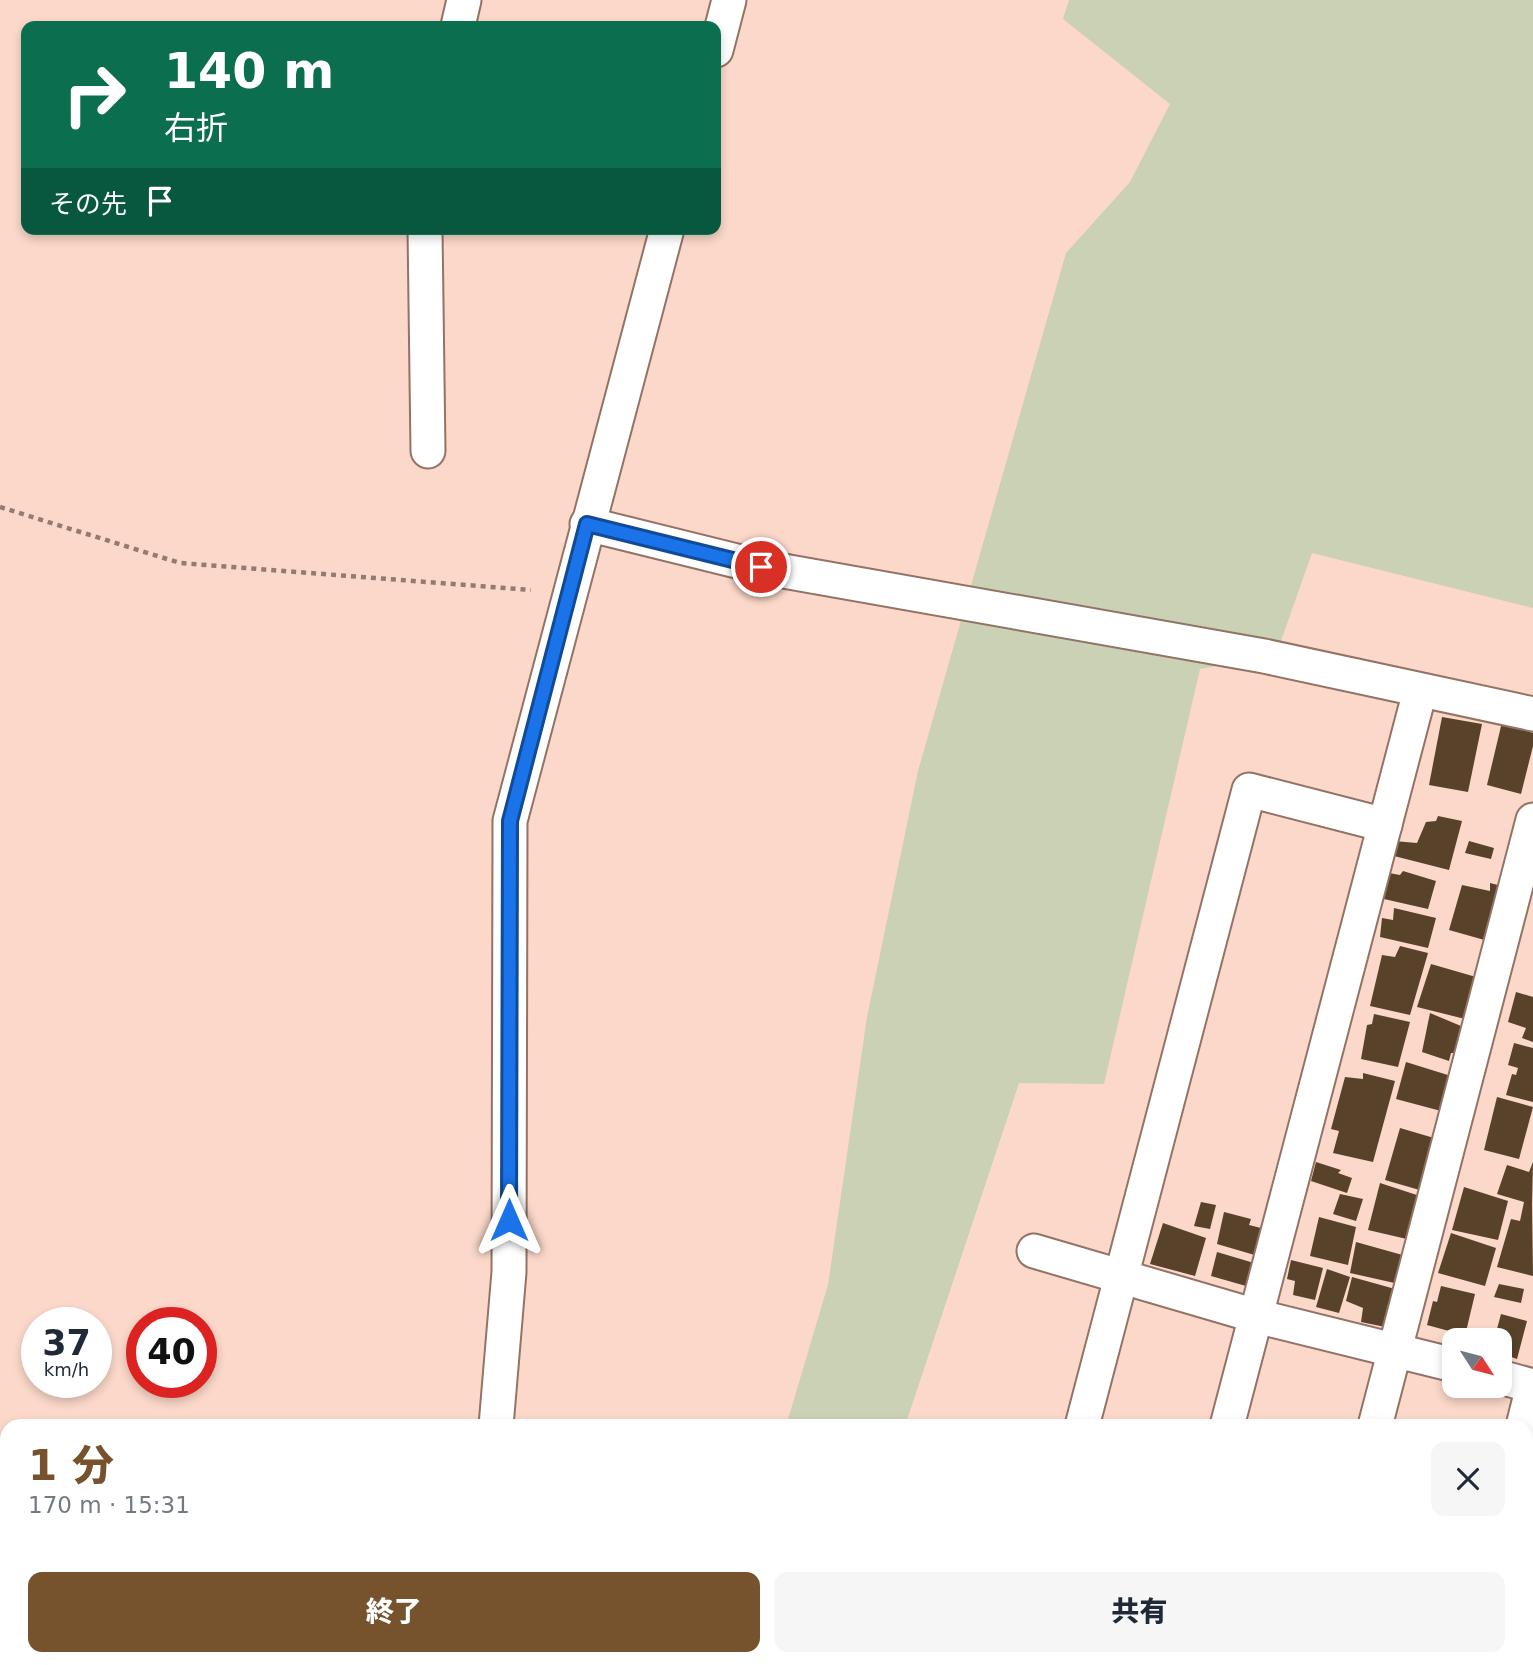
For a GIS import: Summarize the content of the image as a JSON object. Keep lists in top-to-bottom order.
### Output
{
  "north": "bottom right",
  "page": {
    "turn": ["140 m", "右折"],
    "then": "その先",
    "speed": "37 km/h",
    "limit": "40",
    "heading": ["1 分", "170 m · 15:31"],
    "buttons": ["終了", "共有"]
  }
}
